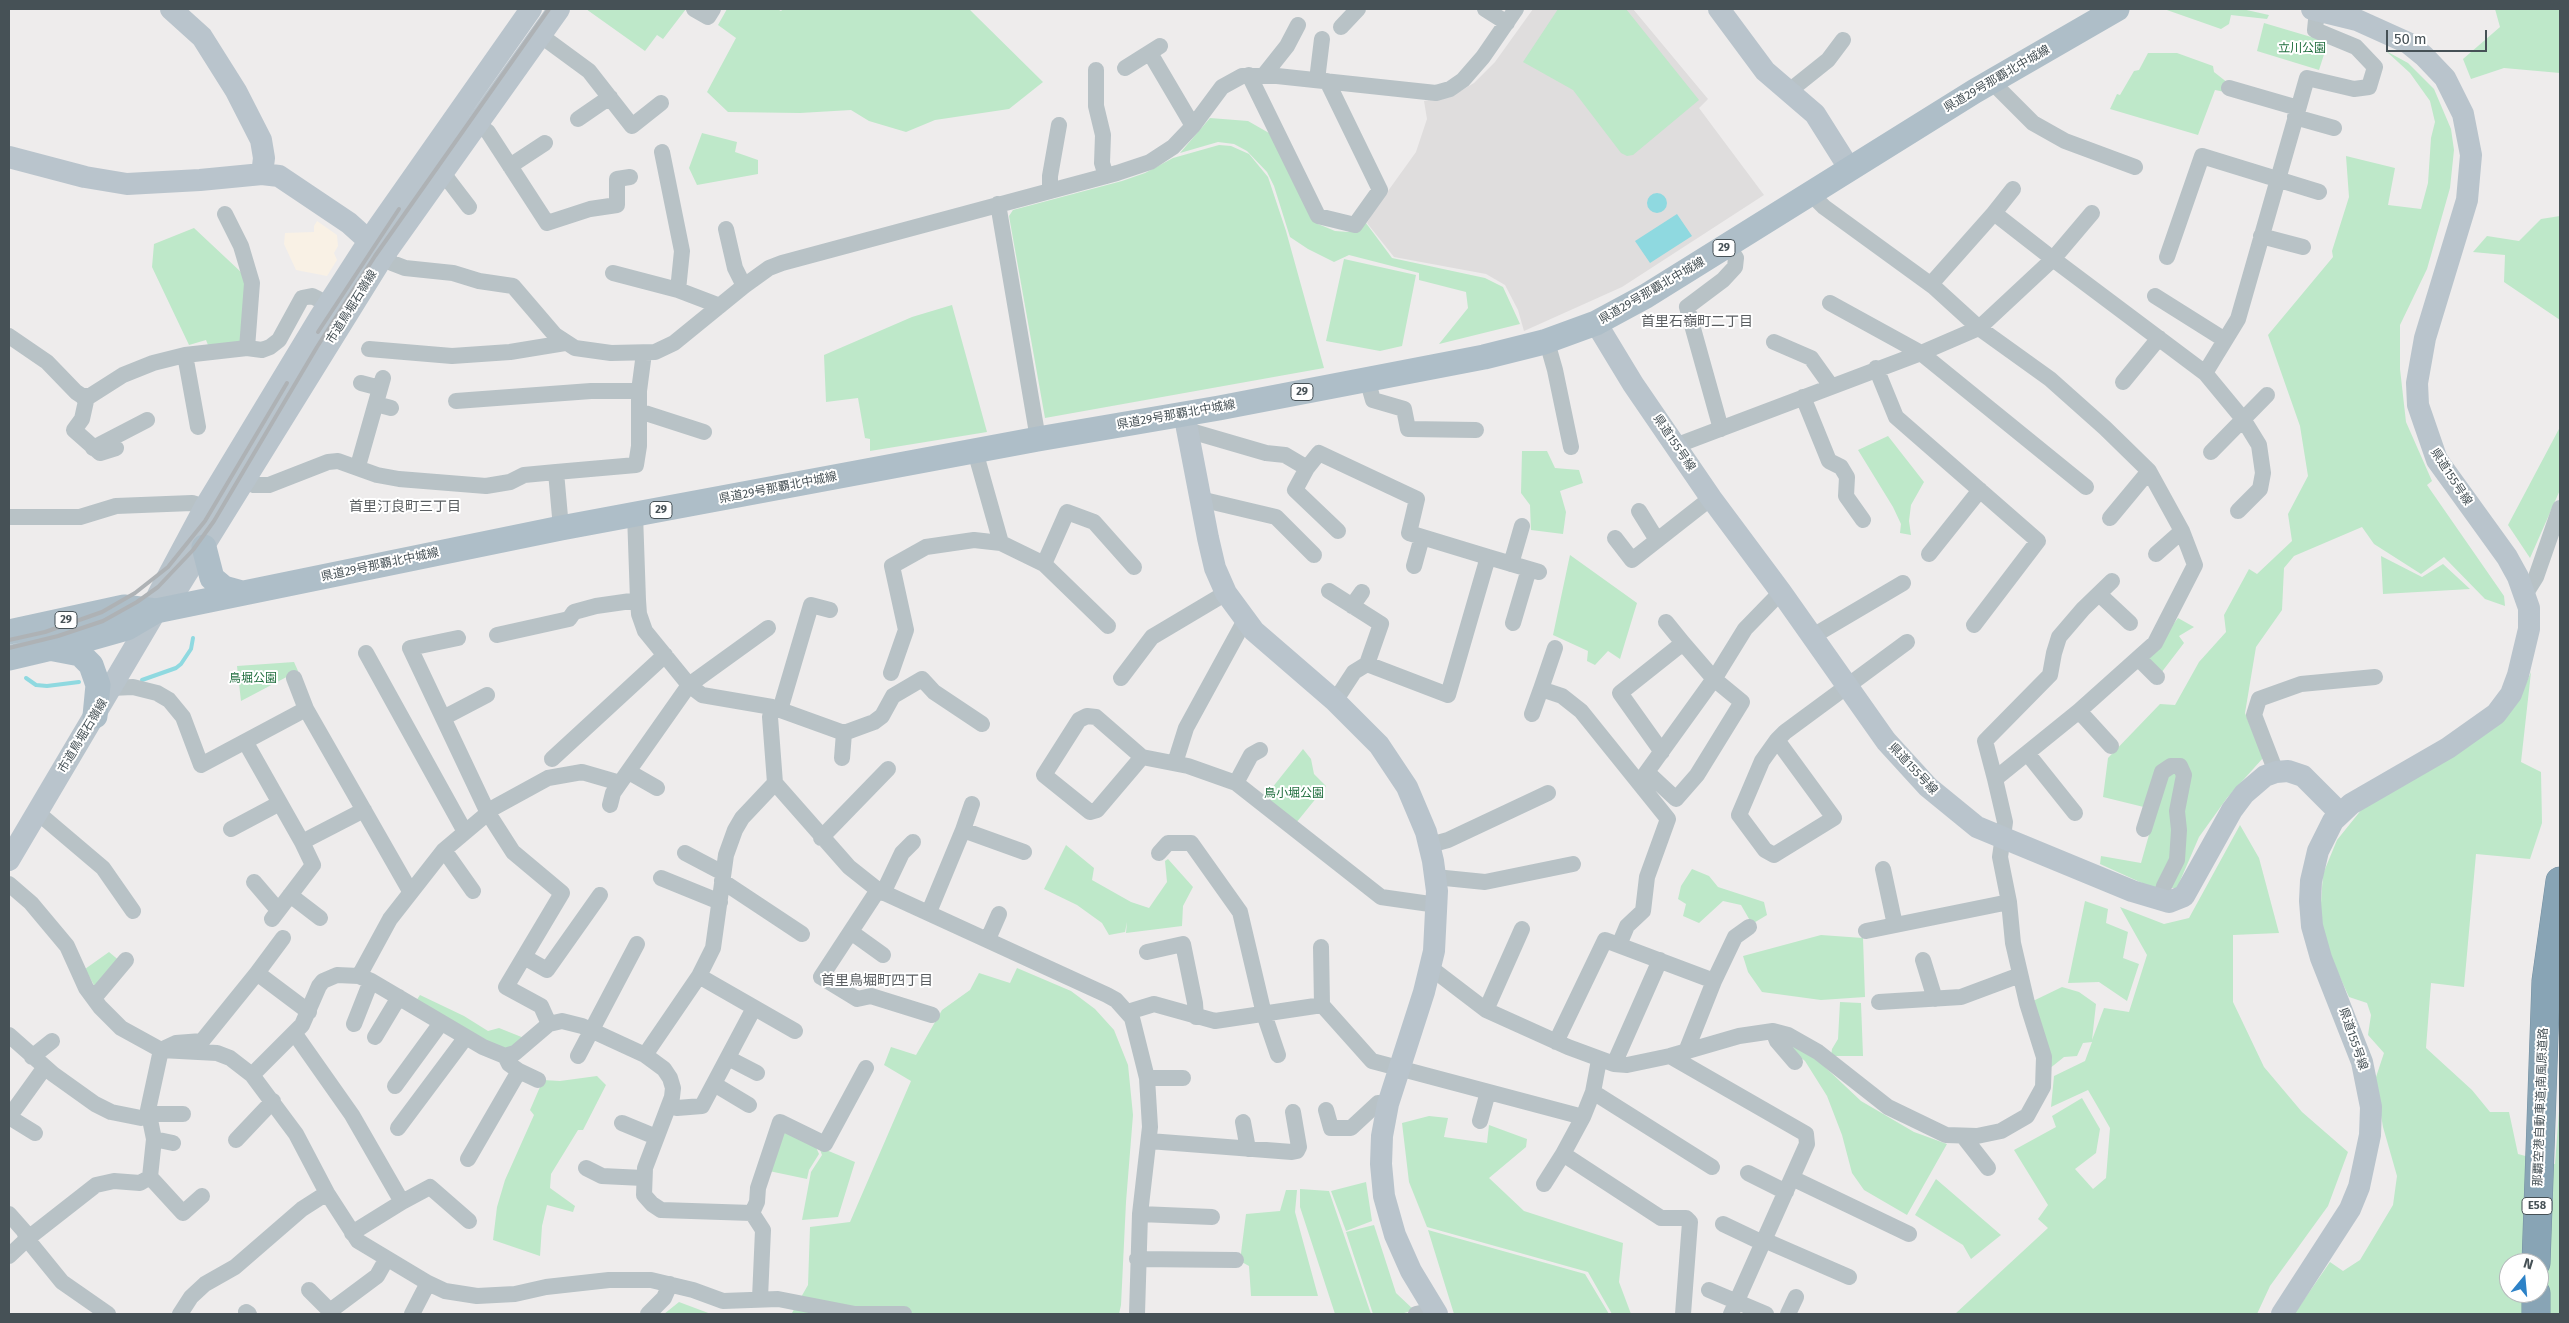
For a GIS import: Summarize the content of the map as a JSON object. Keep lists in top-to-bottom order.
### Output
{
  "streets": {
    "highway": ["那覇空港自動車道;南風原道路", "E58"],
    "main road": ["県道29号那覇北中城線", "29"],
    "street": ["市道鳥堀石嶺線", "県道155号線"]
  },
  "crossings": [
    ["県道29号那覇北中城線", "市道鳥堀石嶺線"],
    ["県道29号那覇北中城線", "県道155号線"]
  ],
  "districts": ["首里石嶺町二丁目", "首里汀良町三丁目", "首里鳥堀町四丁目"],
  "parks": ["立川公園", "鳥堀公園", "鳥小堀公園"],
  "scale_bar": "50 m",
  "north": "top"
}
